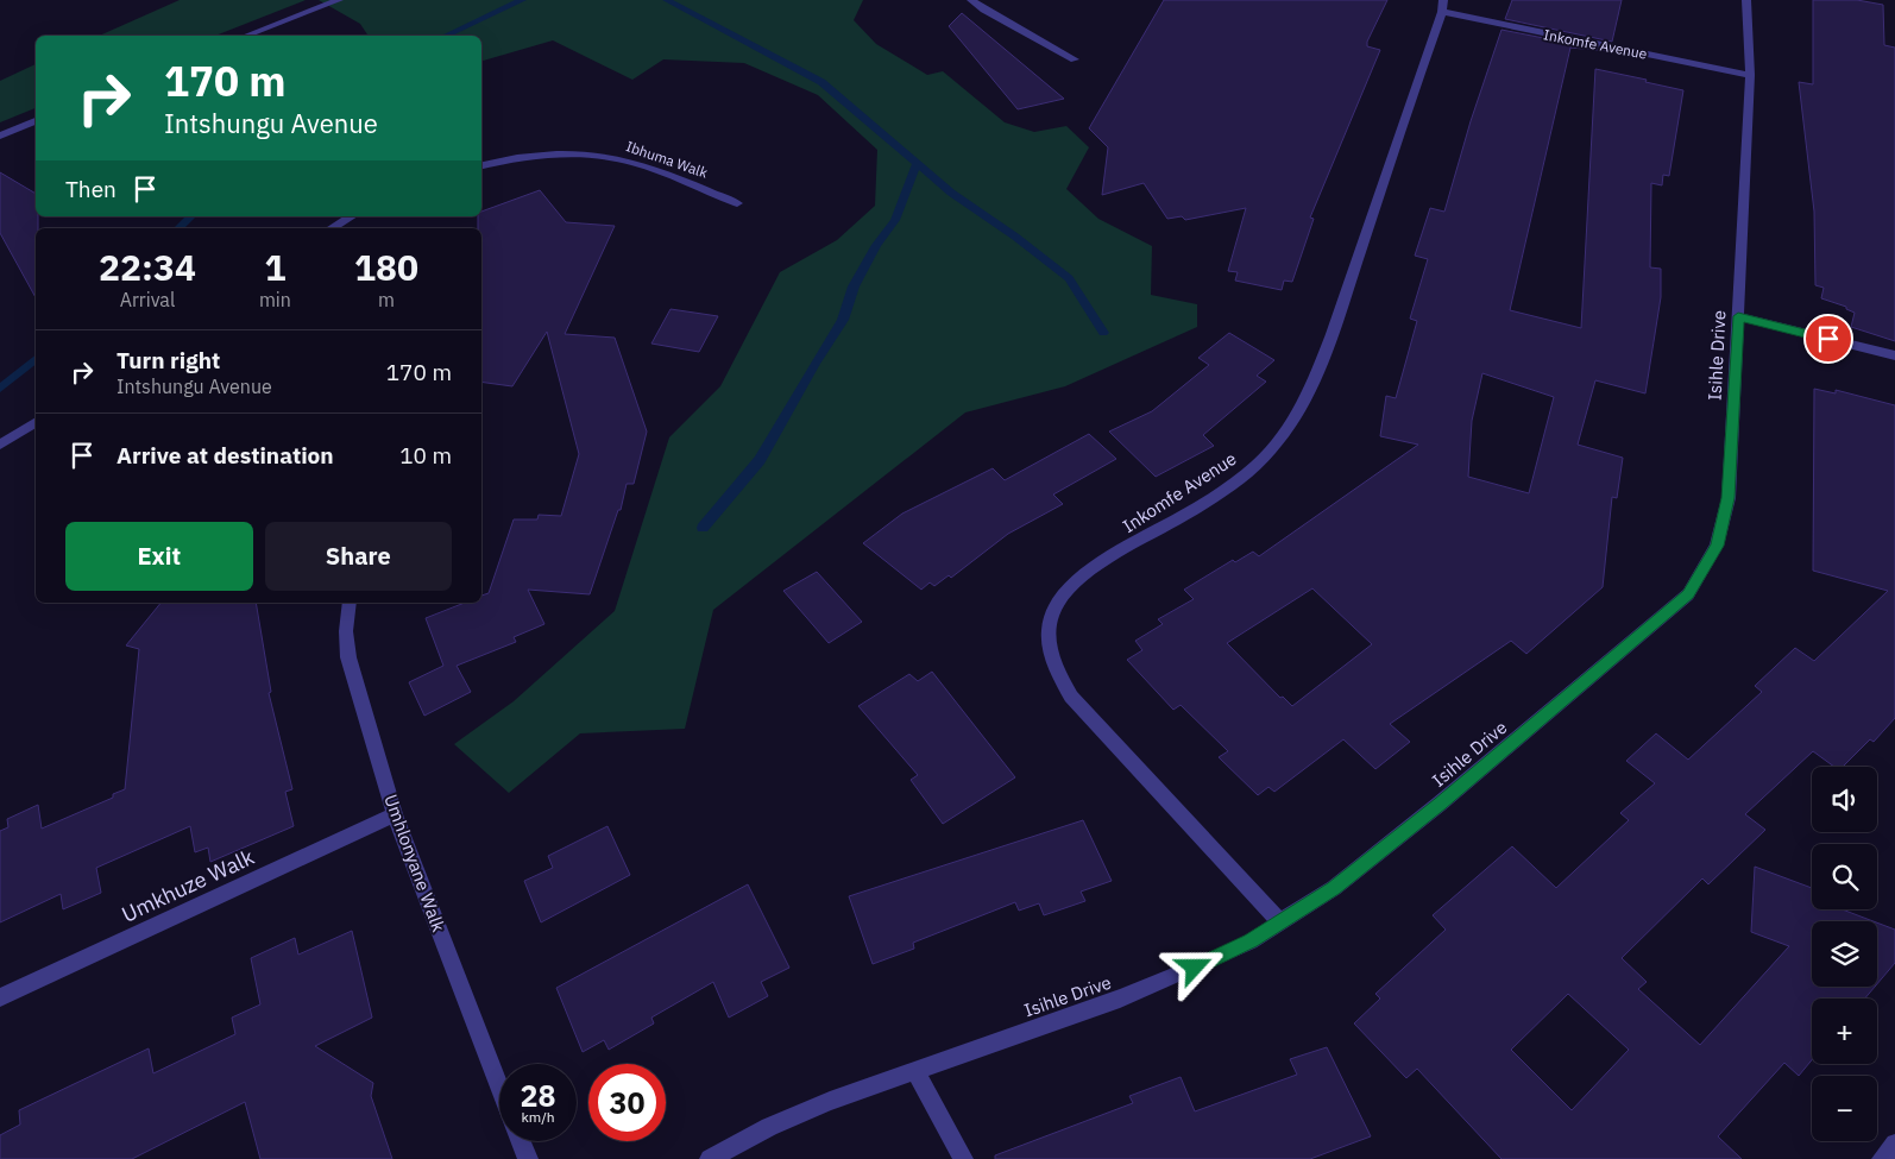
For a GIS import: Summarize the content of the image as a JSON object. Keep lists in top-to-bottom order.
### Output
{
  "streets": {
    "street": [
      "Inkomfe Avenue",
      "Ibhuma Walk",
      "Isihle Drive",
      "Umhlonyane Walk",
      "Umkhuze Walk"
    ]
  },
  "crossings": [
    ["Inkomfe Avenue", "Isihle Drive"],
    ["Umhlonyane Walk", "Umkhuze Walk"]
  ],
  "page": {
    "turn": ["170 m", "Intshungu Avenue"],
    "then": "Then",
    "eta": [
      "22:34",
      "Arrival",
      "1",
      "min",
      "180",
      "m"
    ],
    "list": [
      {
        "name": "Turn right",
        "note": "Intshungu Avenue",
        "value": "170 m"
      },
      {
        "name": "Arrive at destination",
        "value": "10 m"
      }
    ],
    "buttons": ["Exit", "Share"],
    "map_buttons": ["+", "−"],
    "speed": "28 km/h",
    "limit": "30"
  }
}
